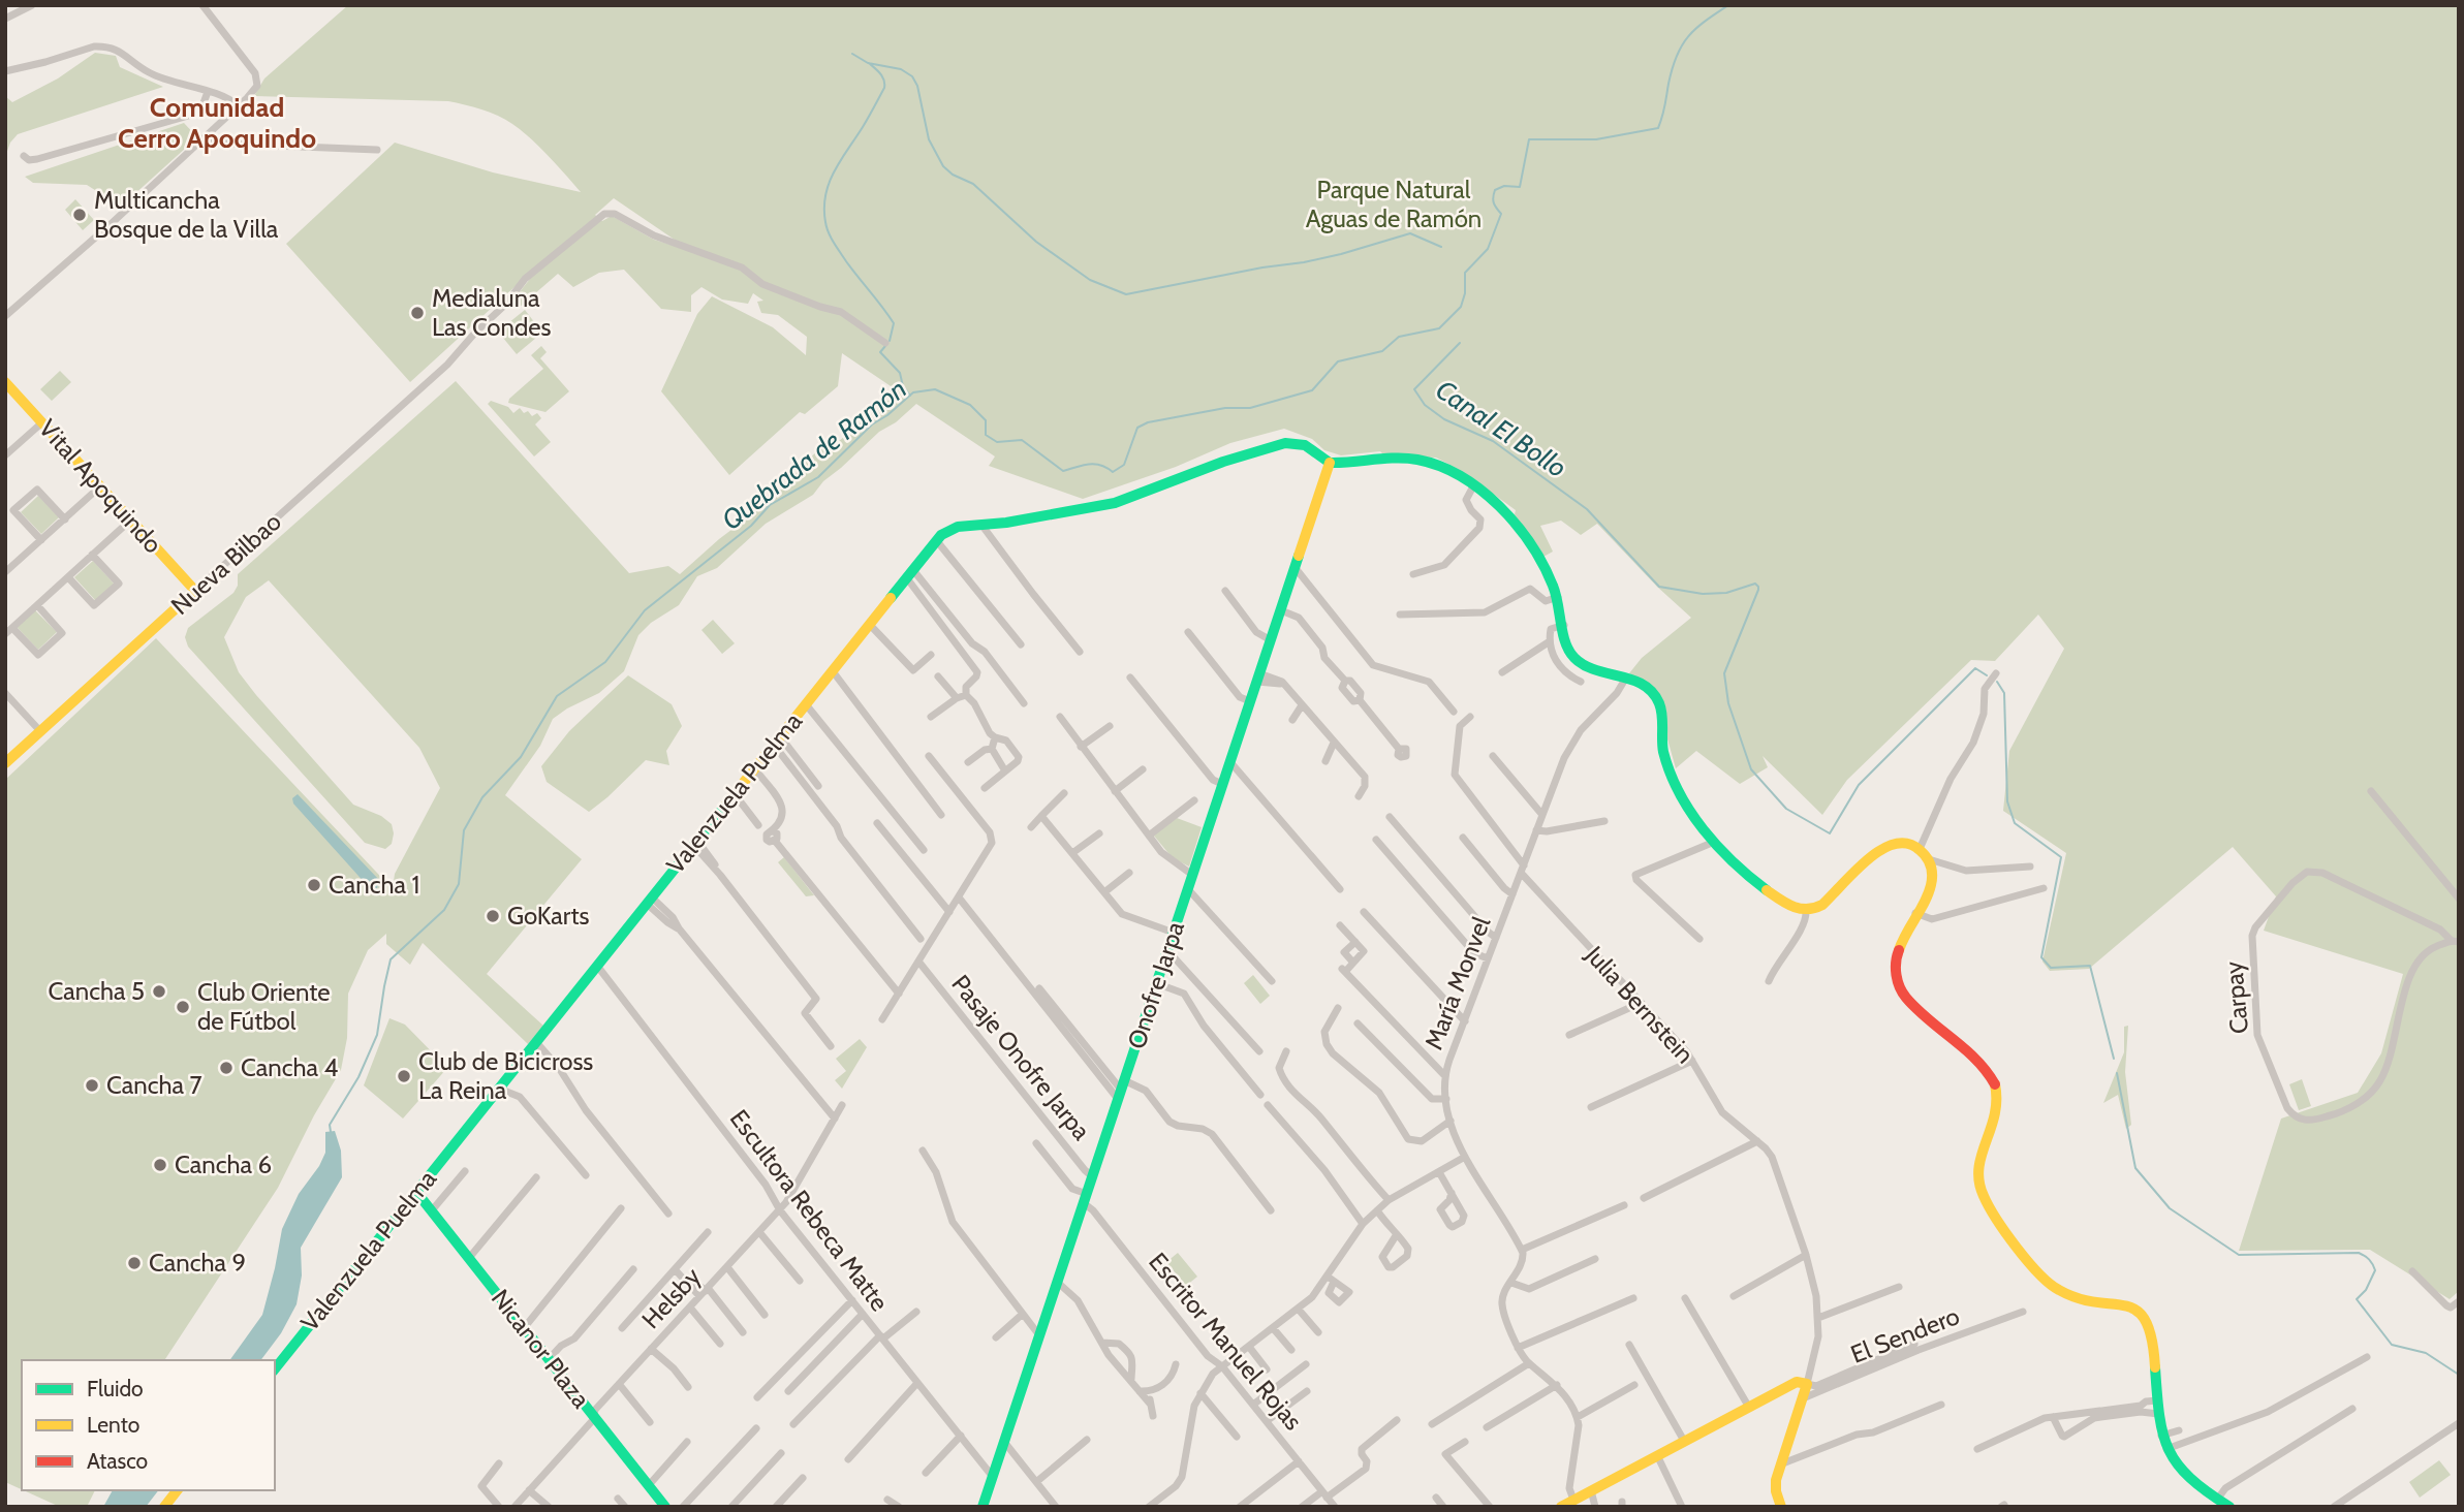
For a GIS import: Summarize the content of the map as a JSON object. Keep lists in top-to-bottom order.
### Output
{
  "streets": {
    "street": [
      "Vital Apoquindo",
      "Nueva Bilbao",
      "Valenzuela Puelma",
      "María Monvel",
      "Onofre Jarpa",
      "Carpay",
      "Julia Bernstein",
      "Pasaje Onofre Jarpa",
      "Escultora Rebeca Matte",
      "Helsby",
      "El Sendero",
      "Escritor Manuel Rojas",
      "Nicanor Plaza"
    ]
  },
  "crossings": [
    ["Vital Apoquindo", "Nueva Bilbao"],
    ["Valenzuela Puelma", "Onofre Jarpa"],
    ["Valenzuela Puelma", "Escultora Rebeca Matte"],
    ["Valenzuela Puelma", "Nicanor Plaza"],
    ["María Monvel", "Julia Bernstein"],
    ["Onofre Jarpa", "Pasaje Onofre Jarpa"],
    ["Onofre Jarpa", "Escultora Rebeca Matte"],
    ["Onofre Jarpa", "Escritor Manuel Rojas"],
    ["Julia Bernstein", "El Sendero"],
    ["Escultora Rebeca Matte", "Helsby"],
    ["Helsby", "Nicanor Plaza"]
  ],
  "districts": ["Comunidad Cerro Apoquindo"],
  "water": ["Canal El Bollo", "Quebrada de Ramón"],
  "parks": ["Parque Natural Aguas de Ramón"],
  "places": [
    "Multicancha Bosque de la Villa",
    "Medialuna Las Condes",
    "Cancha 1",
    "GoKarts",
    "Cancha 5",
    "Club Oriente de Fútbol",
    "Cancha 4",
    "Club de Bicicross La Reina",
    "Cancha 7",
    "Cancha 6",
    "Cancha 9"
  ],
  "legend": ["Fluido", "Lento", "Atasco"]
}
